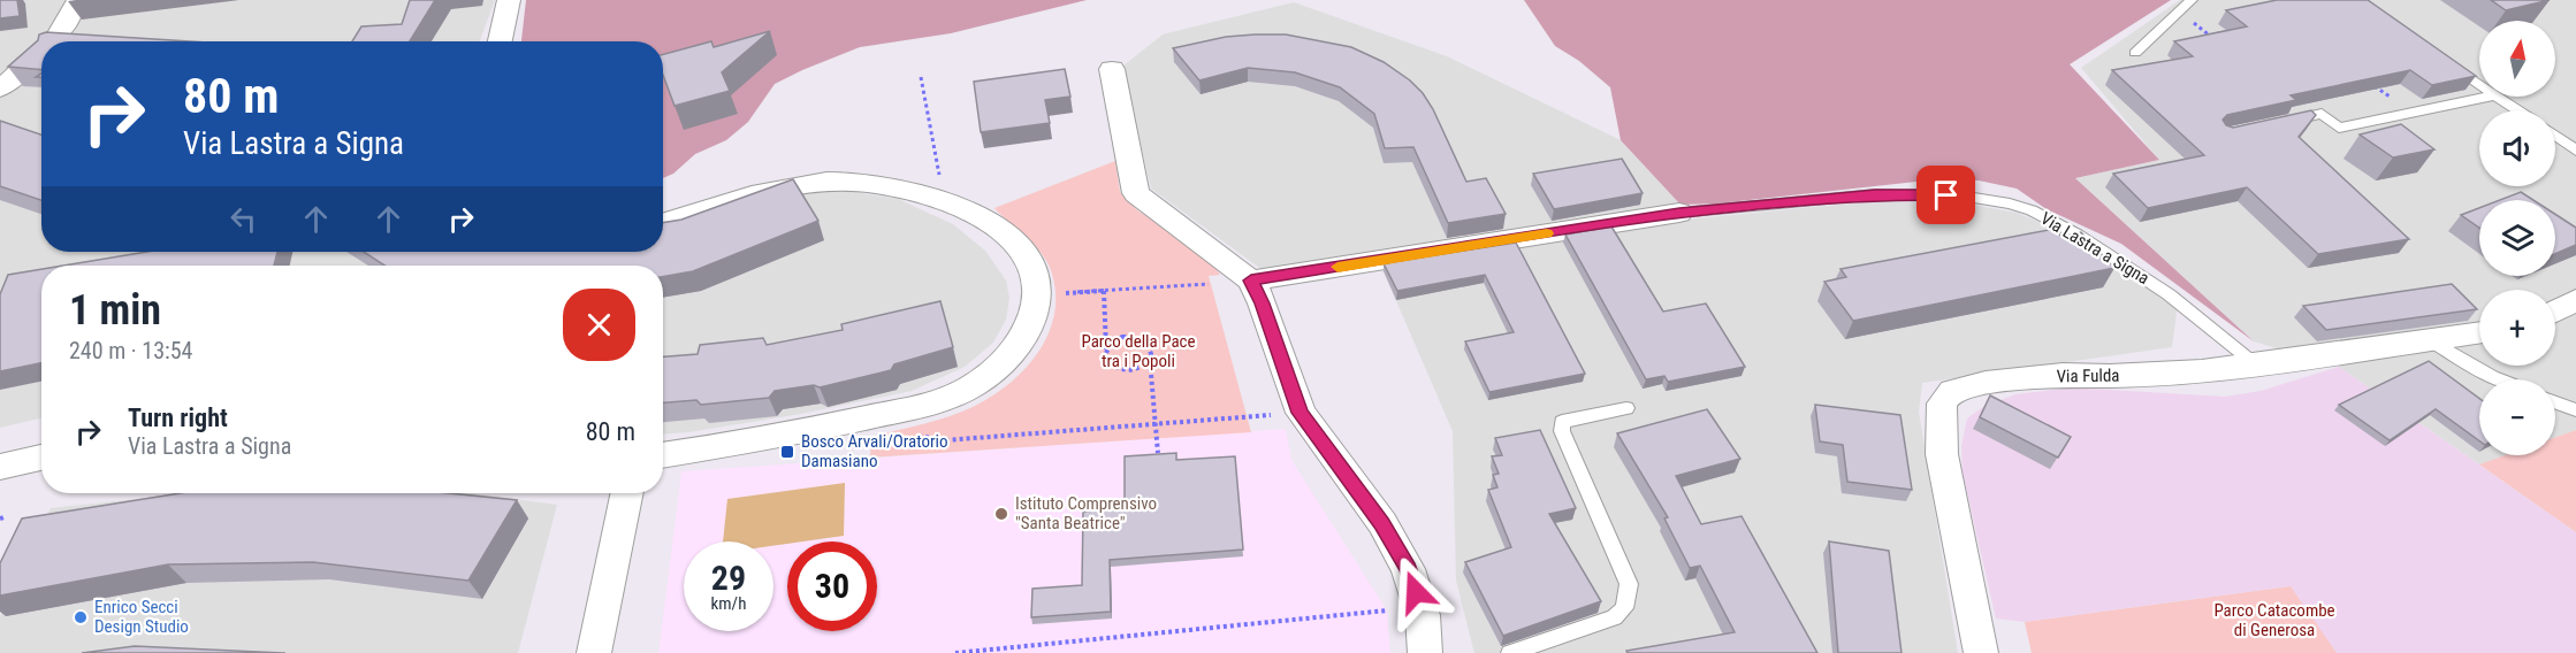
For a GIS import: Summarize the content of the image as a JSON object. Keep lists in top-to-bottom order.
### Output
{
  "streets": {
    "street": ["Via Lastra a Signa", "Via Fulda"]
  },
  "crossings": [
    ["Via Lastra a Signa", "Via Fulda"]
  ],
  "parks": ["Parco della Pace tra i Popoli", "Parco Catacombe di Generosa"],
  "places": {
    "transit": ["Bosco Arvali/Oratorio Damasiano"],
    "other": ["Istituto Comprensivo \"Santa Beatrice\"", "Enrico Secci Design Studio"]
  },
  "north": "top",
  "page": {
    "map_buttons": ["+", "−"],
    "turn": ["80 m", "Via Lastra a Signa"],
    "heading": ["1 min", "240 m · 13:54"],
    "list": [
      {
        "name": "Turn right",
        "note": "Via Lastra a Signa",
        "value": "80 m"
      }
    ],
    "speed": "29 km/h",
    "limit": "30"
  }
}
